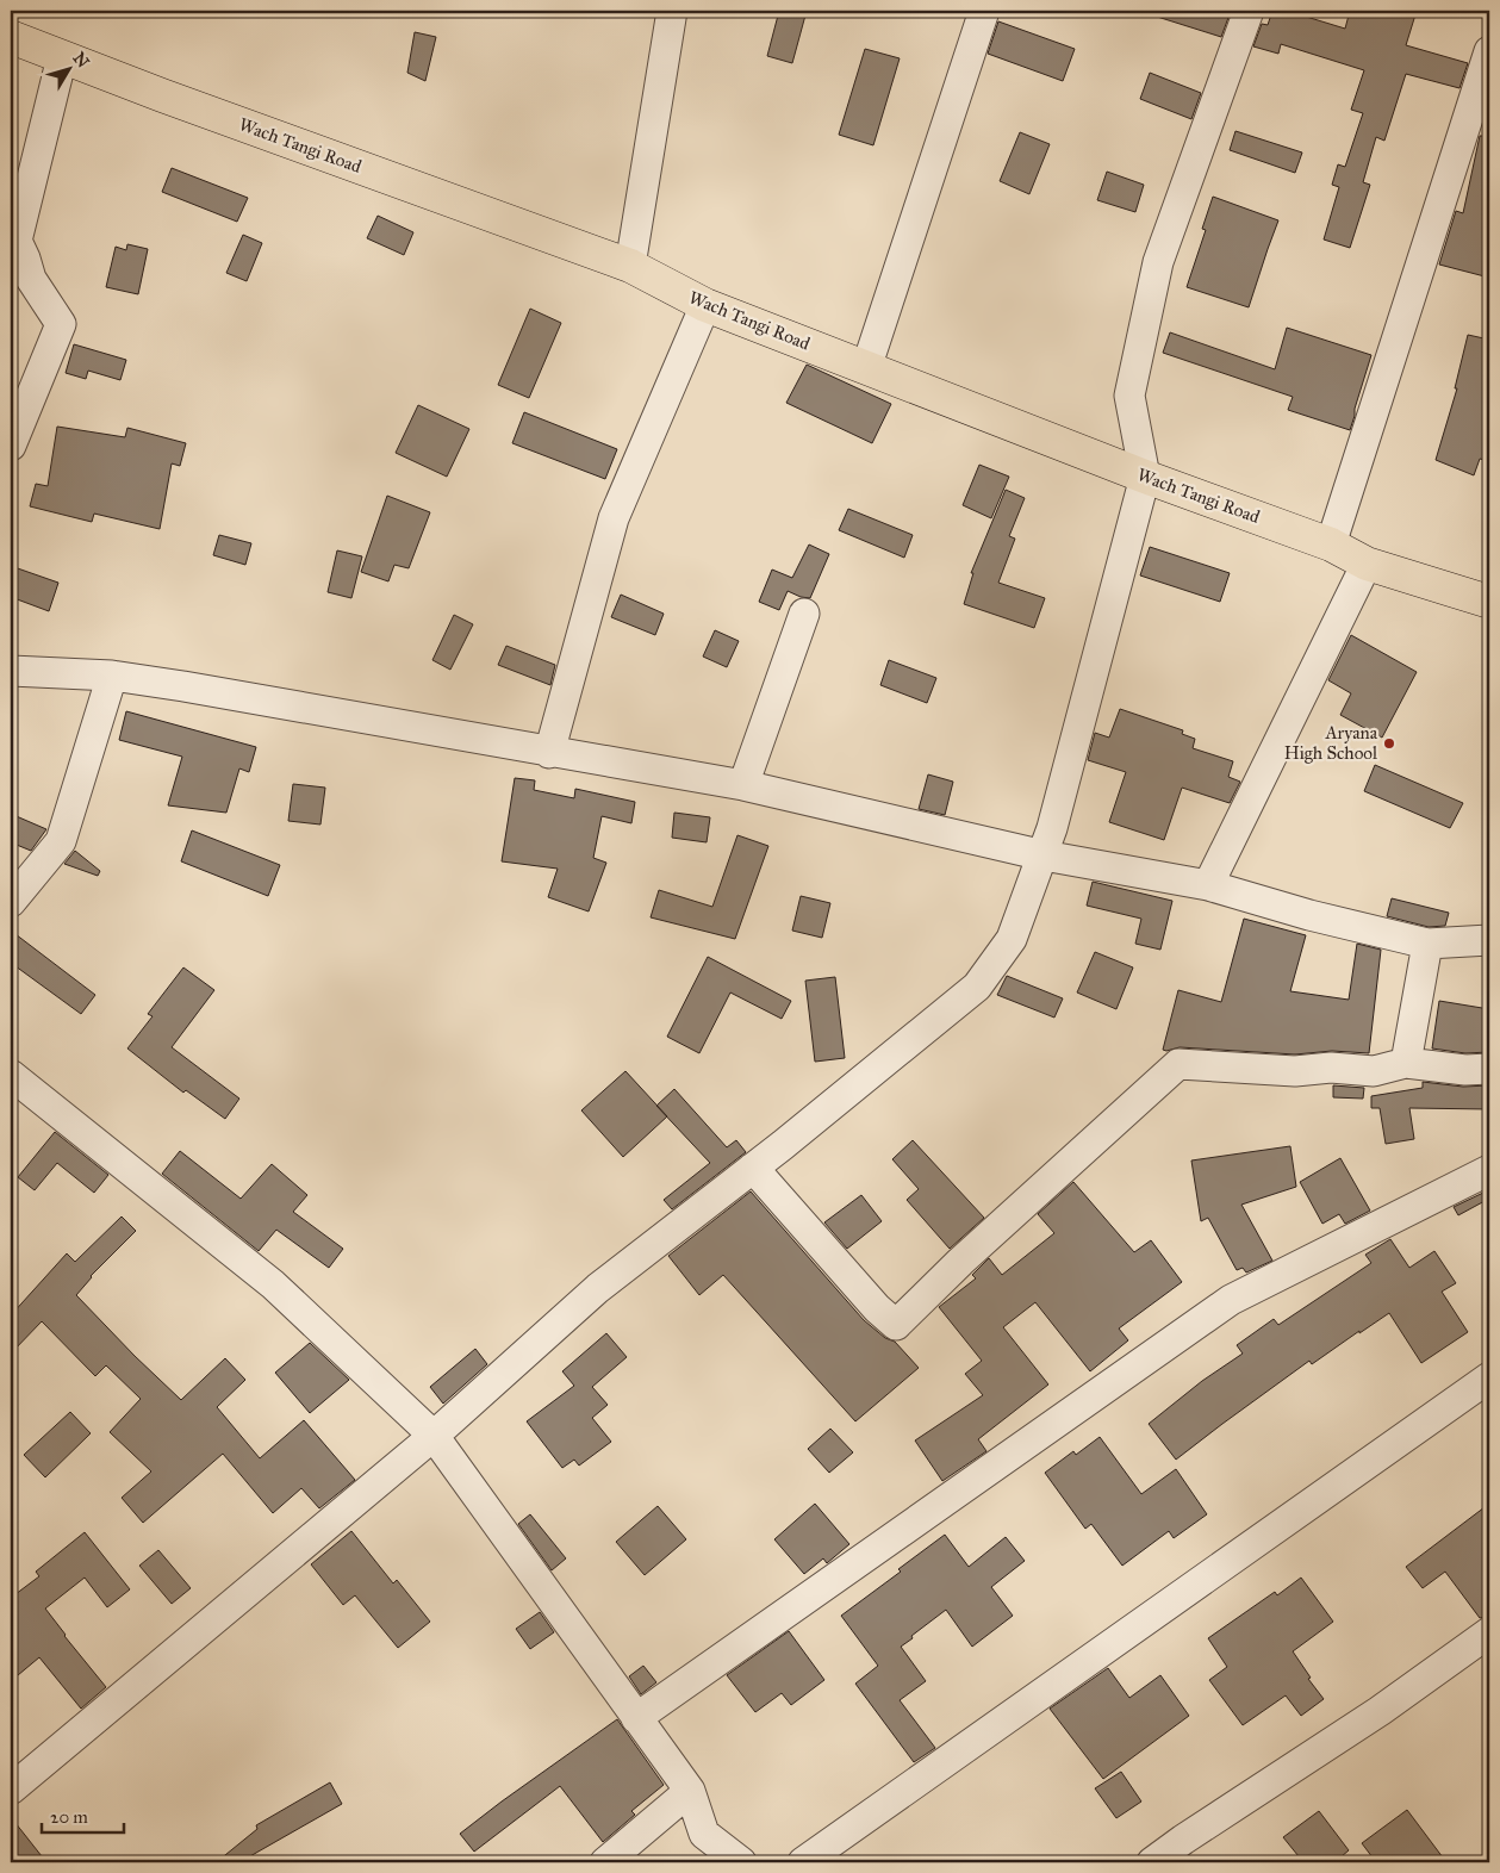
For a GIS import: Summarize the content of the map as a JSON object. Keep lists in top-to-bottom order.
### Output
{
  "streets": {
    "main road": ["Wach Tangi Road"]
  },
  "places": ["Aryana High School"],
  "scale_bar": "20 m",
  "north": "top right"
}
